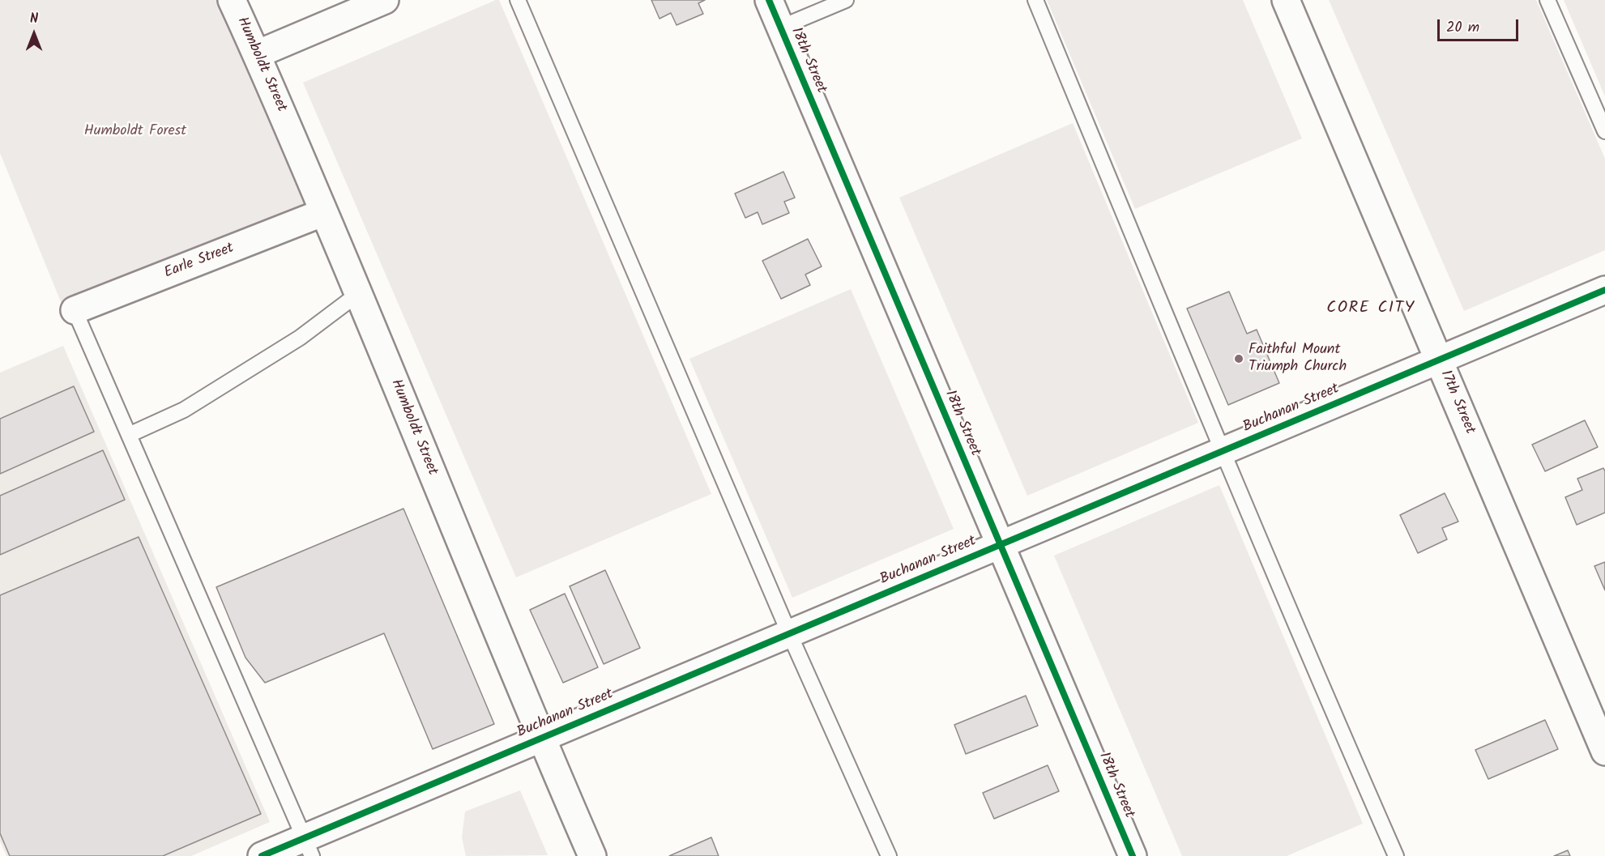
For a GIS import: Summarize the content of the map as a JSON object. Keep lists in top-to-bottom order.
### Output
{
  "streets": {
    "street": [
      "18th Street",
      "Humboldt Street",
      "Earle Street",
      "17th Street",
      "Buchanan Street"
    ]
  },
  "crossings": [
    ["18th Street", "Buchanan Street"],
    ["Humboldt Street", "Earle Street"],
    ["Humboldt Street", "Buchanan Street"],
    ["17th Street", "Buchanan Street"]
  ],
  "districts": ["CORE CITY"],
  "parks": ["Humboldt Forest"],
  "places": ["Faithful Mount Triumph Church"],
  "scale_bar": "20 m",
  "north": "top"
}
